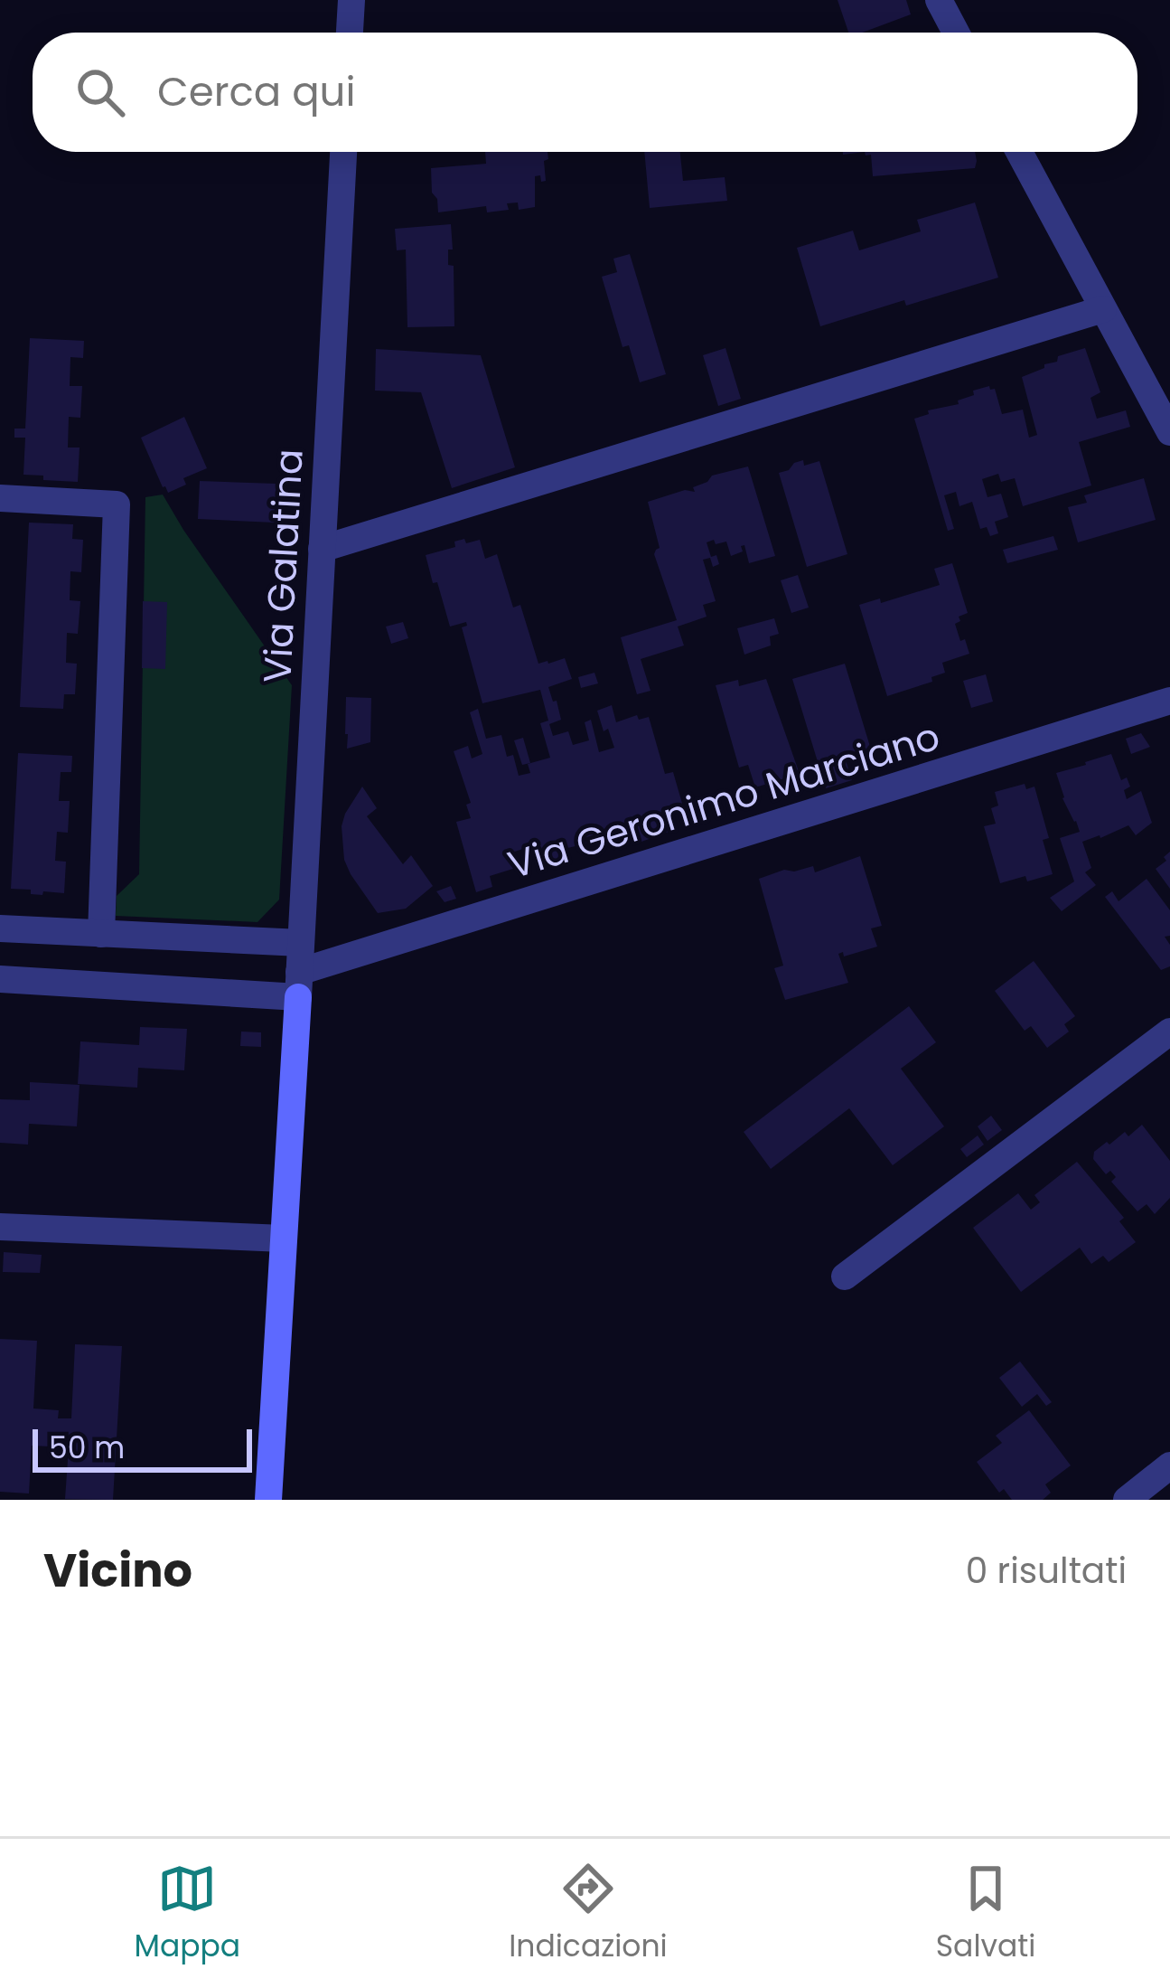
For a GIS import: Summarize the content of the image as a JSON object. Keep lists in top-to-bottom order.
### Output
{
  "streets": {
    "street": ["Via Galatina", "Via Geronimo Marciano"]
  },
  "crossings": [
    ["Via Galatina", "Via Geronimo Marciano"]
  ],
  "scale_bar": "50 m",
  "page": {
    "search": "Cerca qui",
    "scale": "50 m",
    "heading": ["Vicino", "0 risultati"],
    "nav": ["Mappa", "Indicazioni", "Salvati"]
  }
}
